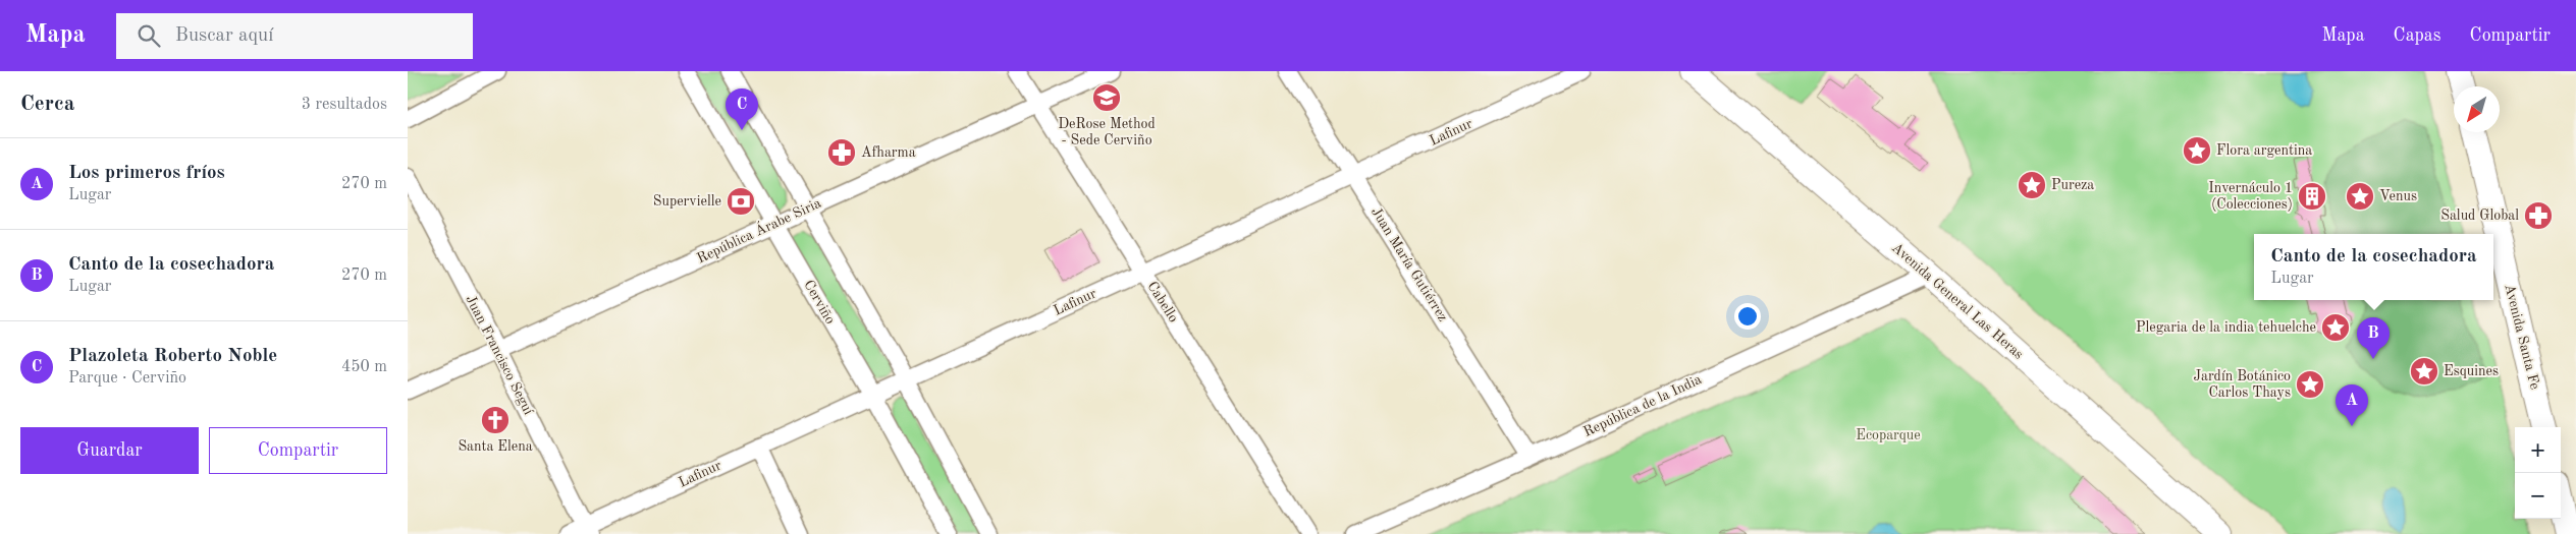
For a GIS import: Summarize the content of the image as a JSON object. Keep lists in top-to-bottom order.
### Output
{
  "streets": {
    "main road": ["Avenida General Las Heras", "Avenida Santa Fe"],
    "street": [
      "Lafinur",
      "República Árabe Siria",
      "Juan María Gutiérrez",
      "Cerviño",
      "Cabello",
      "Juan Francisco Seguí",
      "República de la India"
    ]
  },
  "crossings": [
    ["Lafinur", "Juan María Gutiérrez"],
    ["Lafinur", "Cerviño"],
    ["Lafinur", "Cabello"],
    ["Lafinur", "Juan Francisco Seguí"],
    ["República Árabe Siria", "Cerviño"],
    ["República Árabe Siria", "Cabello"],
    ["República Árabe Siria", "Juan Francisco Seguí"],
    ["Juan María Gutiérrez", "República de la India"],
    ["Avenida General Las Heras", "República de la India"]
  ],
  "parks": ["Ecoparque"],
  "places": {
    "school or university": ["DeRose Method - Sede Cerviño"],
    "place": [
      "Flora argentina",
      "Pureza",
      "Venus",
      "Plegaria de la india tehuelche",
      "Esquines",
      "Jardín Botánico Carlos Thays"
    ],
    "pharmacy": ["Afharma", "Salud Global"],
    "building": ["Invernáculo 1 (Colecciones)"],
    "bank": ["Supervielle"],
    "church": ["Santa Elena"]
  },
  "north": "bottom left",
  "page": {
    "header": "Mapa",
    "search": "Buscar aquí",
    "nav": ["Mapa", "Capas", "Compartir"],
    "heading": ["Cerca", "3 resultados"],
    "pins": ["C", "B", "A"],
    "list": [
      {
        "mark": "A",
        "name": "Los primeros fríos",
        "note": "Lugar",
        "value": "270 m"
      },
      {
        "mark": "B",
        "name": "Canto de la cosechadora",
        "note": "Lugar",
        "value": "270 m"
      },
      {
        "mark": "C",
        "name": "Plazoleta Roberto Noble",
        "note": "Parque · Cerviño",
        "value": "450 m"
      }
    ],
    "popup": ["Canto de la cosechadora", "Lugar"],
    "buttons": ["Guardar", "Compartir"],
    "map_buttons": ["+", "−"]
  }
}
